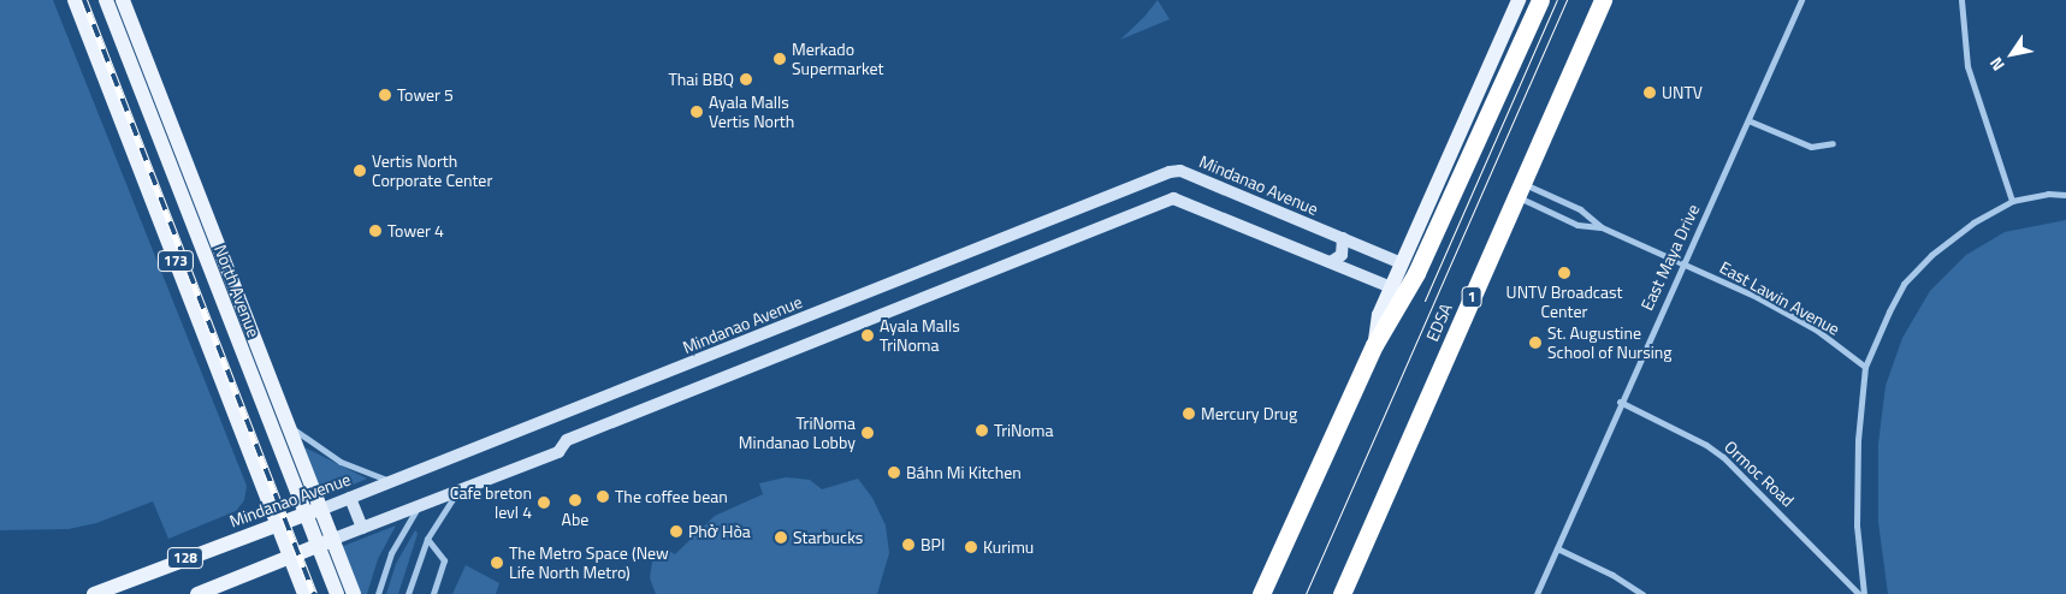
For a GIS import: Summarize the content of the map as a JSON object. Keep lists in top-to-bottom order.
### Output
{
  "streets": {
    "highway": ["1", "EDSA"],
    "main road": [
      "Mindanao Avenue",
      "173",
      "North Avenue",
      "128"
    ],
    "street": ["East Maya Drive", "East Lawin Avenue", "Ormoc Road"]
  },
  "crossings": [
    ["Mindanao Avenue", "173"],
    ["Mindanao Avenue", "North Avenue"],
    ["East Maya Drive", "East Lawin Avenue"],
    ["East Maya Drive", "Ormoc Road"],
    ["173", "128"],
    ["North Avenue", "128"],
    ["East Lawin Avenue", "EDSA"]
  ],
  "places": [
    "Merkado Supermarket",
    "Thai BBQ",
    "UNTV",
    "Tower 5",
    "Ayala Malls Vertis North",
    "Vertis North Corporate Center",
    "Tower 4",
    "UNTV Broadcast Center",
    "Ayala Malls TriNoma",
    "St. Augustine School of Nursing",
    "Mercury Drug",
    "TriNoma",
    "TriNoma Mindanao Lobby",
    "Báhn Mi Kitchen",
    "The coffee bean",
    "Abe",
    "Cafe breton levl 4",
    "Phở Hòa",
    "Starbucks",
    "BPI",
    "Kurimu",
    "The Metro Space (New Life North Metro)"
  ],
  "north": "bottom left"
}
